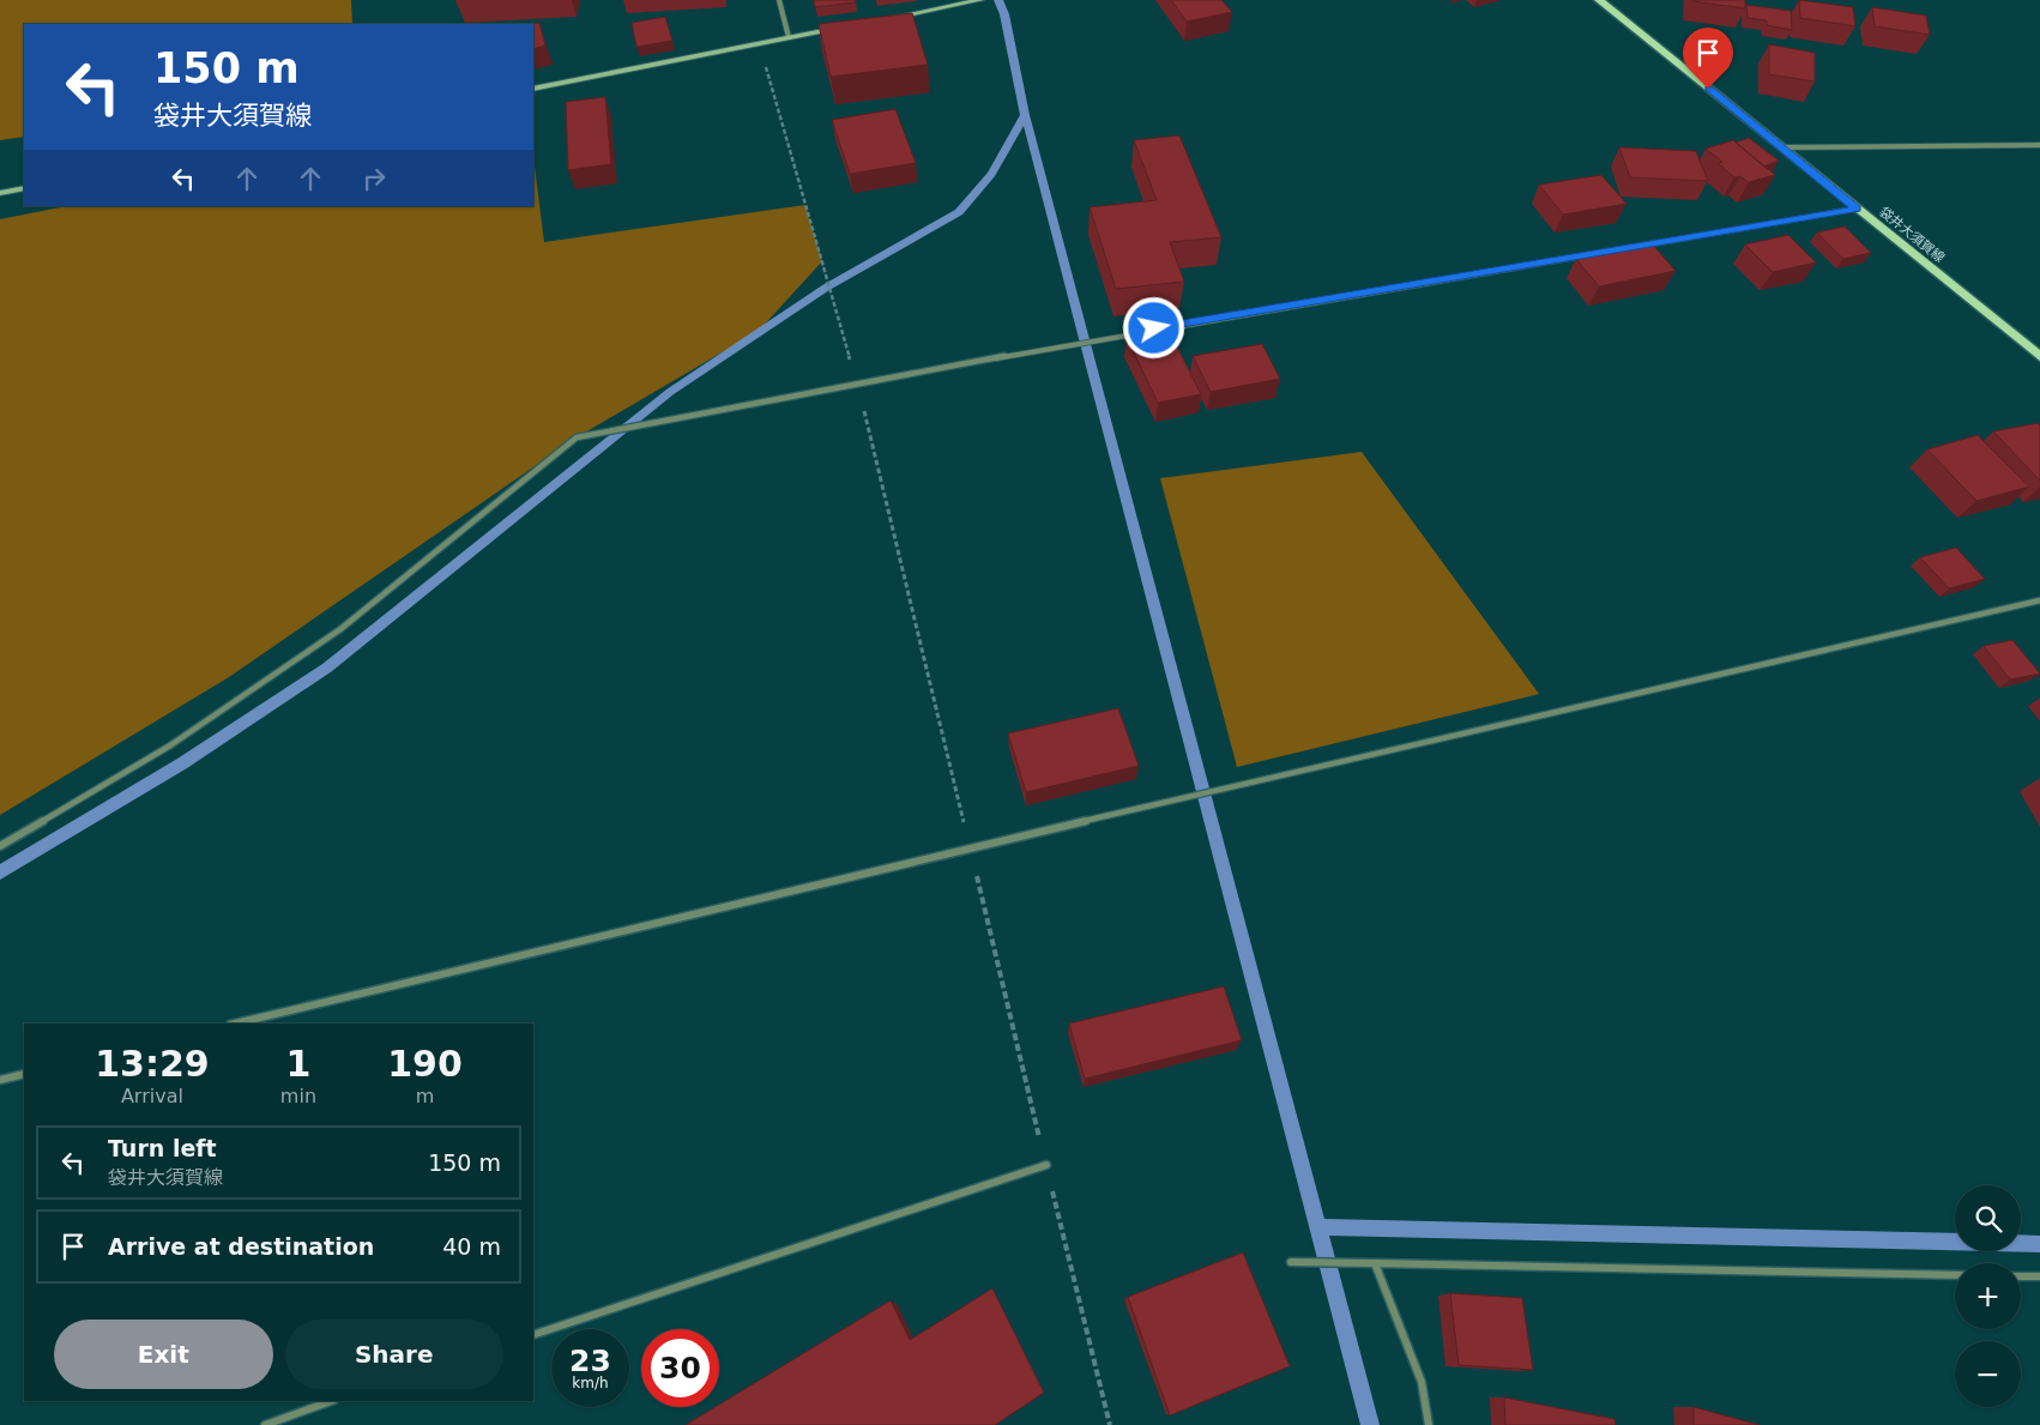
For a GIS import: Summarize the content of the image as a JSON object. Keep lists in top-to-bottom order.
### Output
{
  "streets": {
    "main road": ["袋井大須賀線"]
  },
  "page": {
    "turn": ["150 m", "袋井大須賀線"],
    "eta": [
      "13:29",
      "Arrival",
      "1",
      "min",
      "190",
      "m"
    ],
    "list": [
      {
        "name": "Turn left",
        "note": "袋井大須賀線",
        "value": "150 m"
      },
      {
        "name": "Arrive at destination",
        "value": "40 m"
      }
    ],
    "map_buttons": ["+", "−"],
    "buttons": ["Exit", "Share"],
    "speed": "23 km/h",
    "limit": "30"
  }
}
